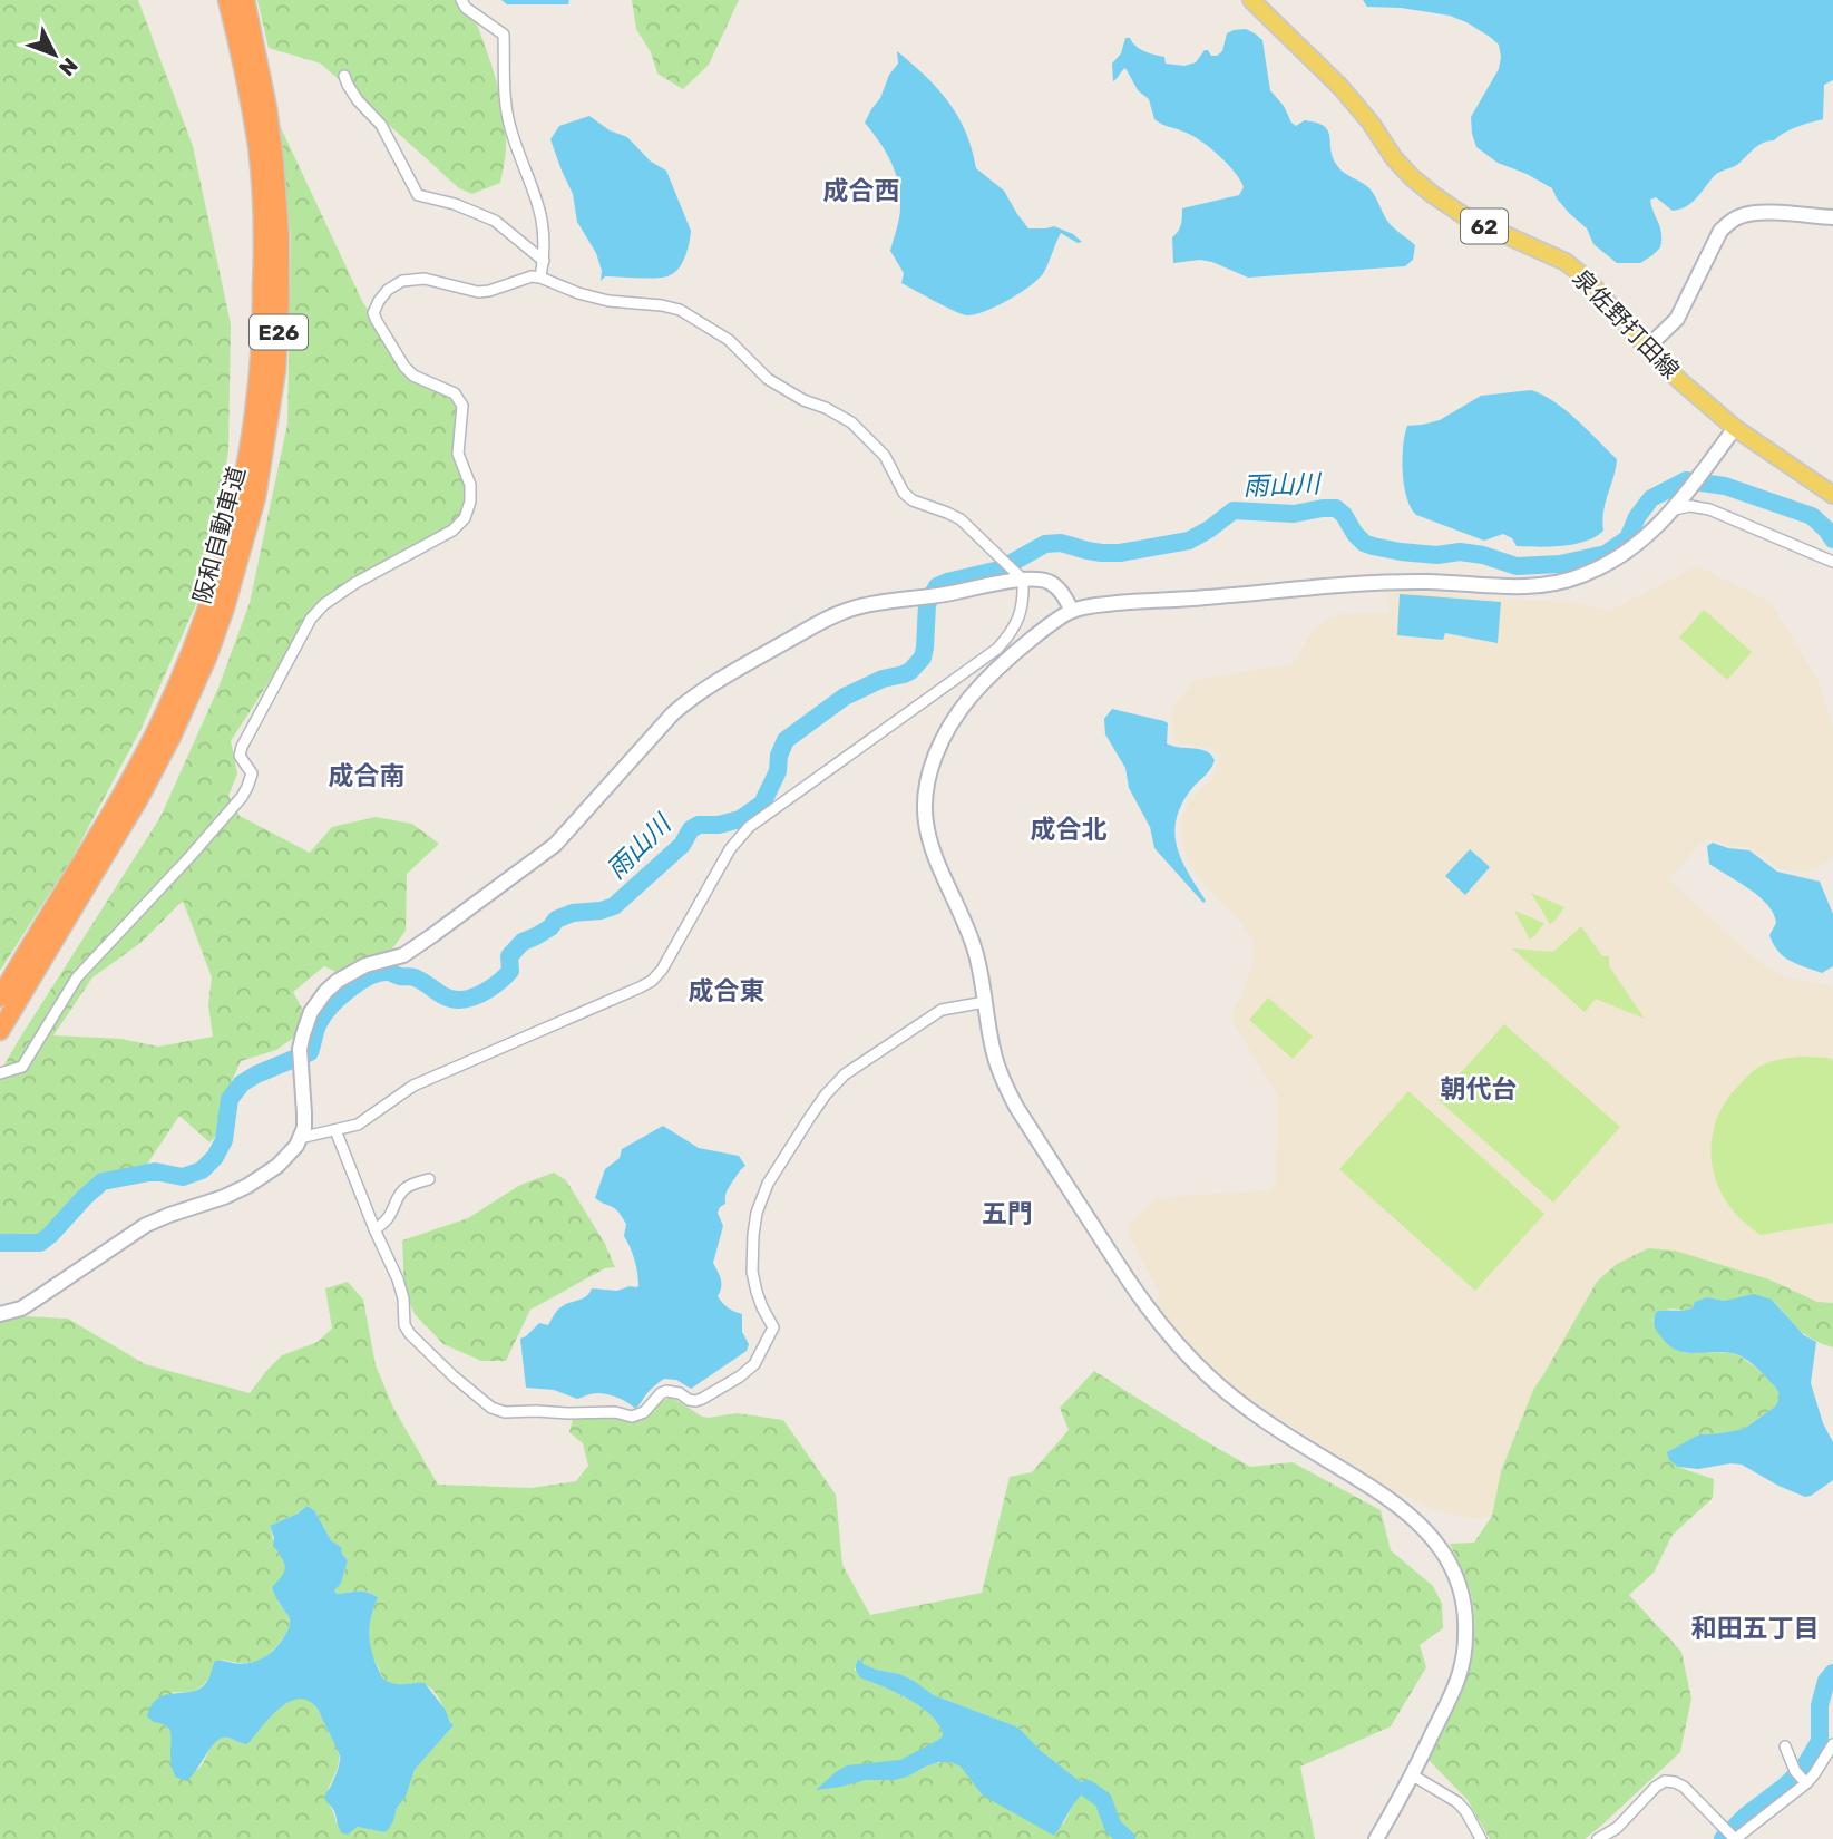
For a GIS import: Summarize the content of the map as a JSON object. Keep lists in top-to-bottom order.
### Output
{
  "streets": {
    "highway": ["E26", "阪和自動車道"],
    "main road": ["62", "泉佐野打田線"]
  },
  "districts": [
    "成合西",
    "成合南",
    "成合北",
    "成合東",
    "朝代台",
    "五門",
    "和田五丁目"
  ],
  "water": ["雨山川"],
  "north": "bottom right"
}
